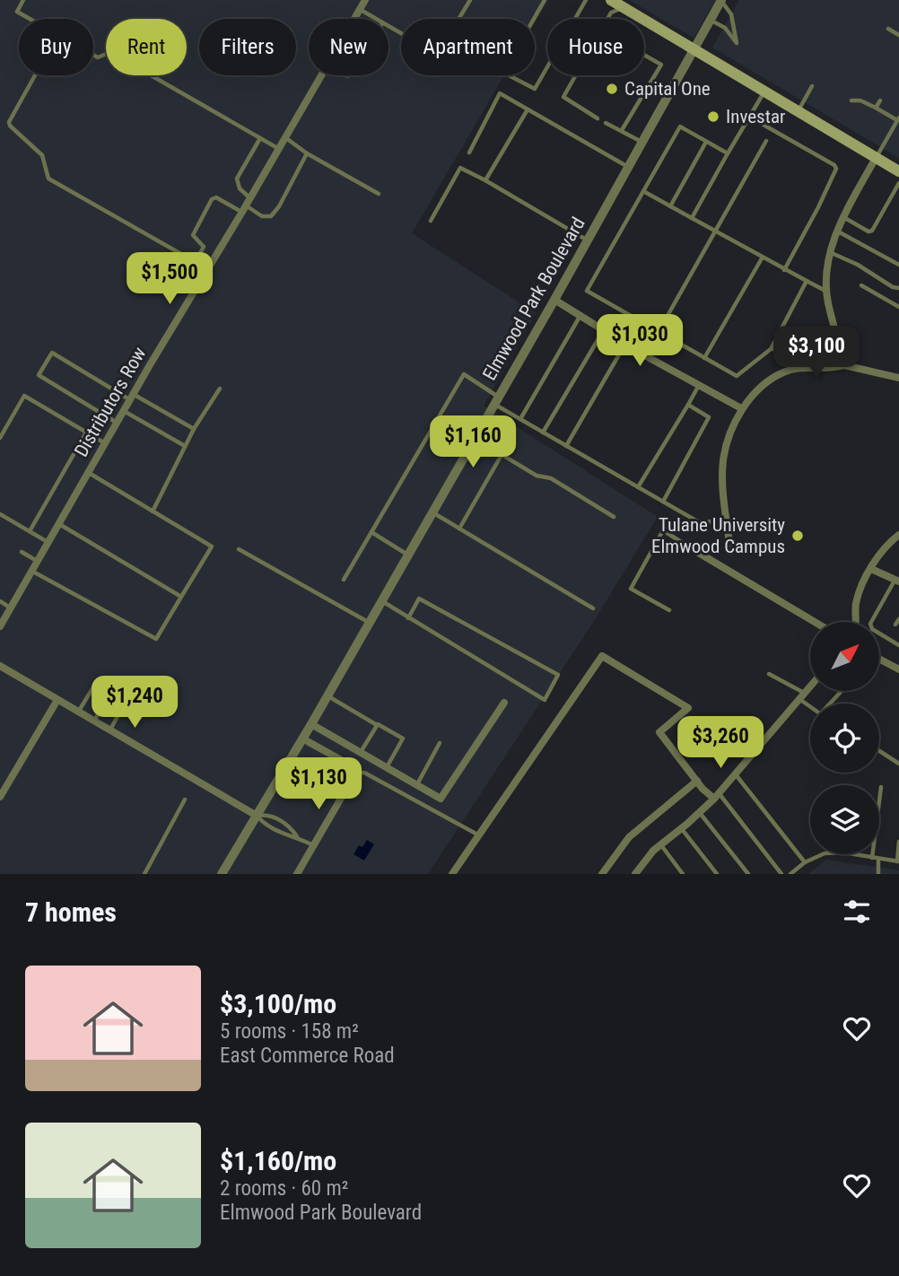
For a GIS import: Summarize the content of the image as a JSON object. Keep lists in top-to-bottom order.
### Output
{
  "streets": {
    "street": ["Elmwood Park Boulevard", "Distributors Row"]
  },
  "places": ["Capital One", "Investar", "Tulane University Elmwood Campus"],
  "north": "top right",
  "page": {
    "chip": [
      "Buy",
      "Rent",
      "Filters",
      "New",
      "Apartment",
      "House"
    ],
    "price": [
      "$1,500",
      "$1,030",
      "$3,100",
      "$1,160",
      "$1,240",
      "$3,260",
      "$1,130"
    ],
    "heading": "7 homes",
    "list": [
      {
        "name": "$3,100/mo",
        "note": "5 rooms · 158 m² · East Commerce Road"
      },
      {
        "name": "$1,160/mo",
        "note": "2 rooms · 60 m² · Elmwood Park Boulevard"
      }
    ]
  }
}
